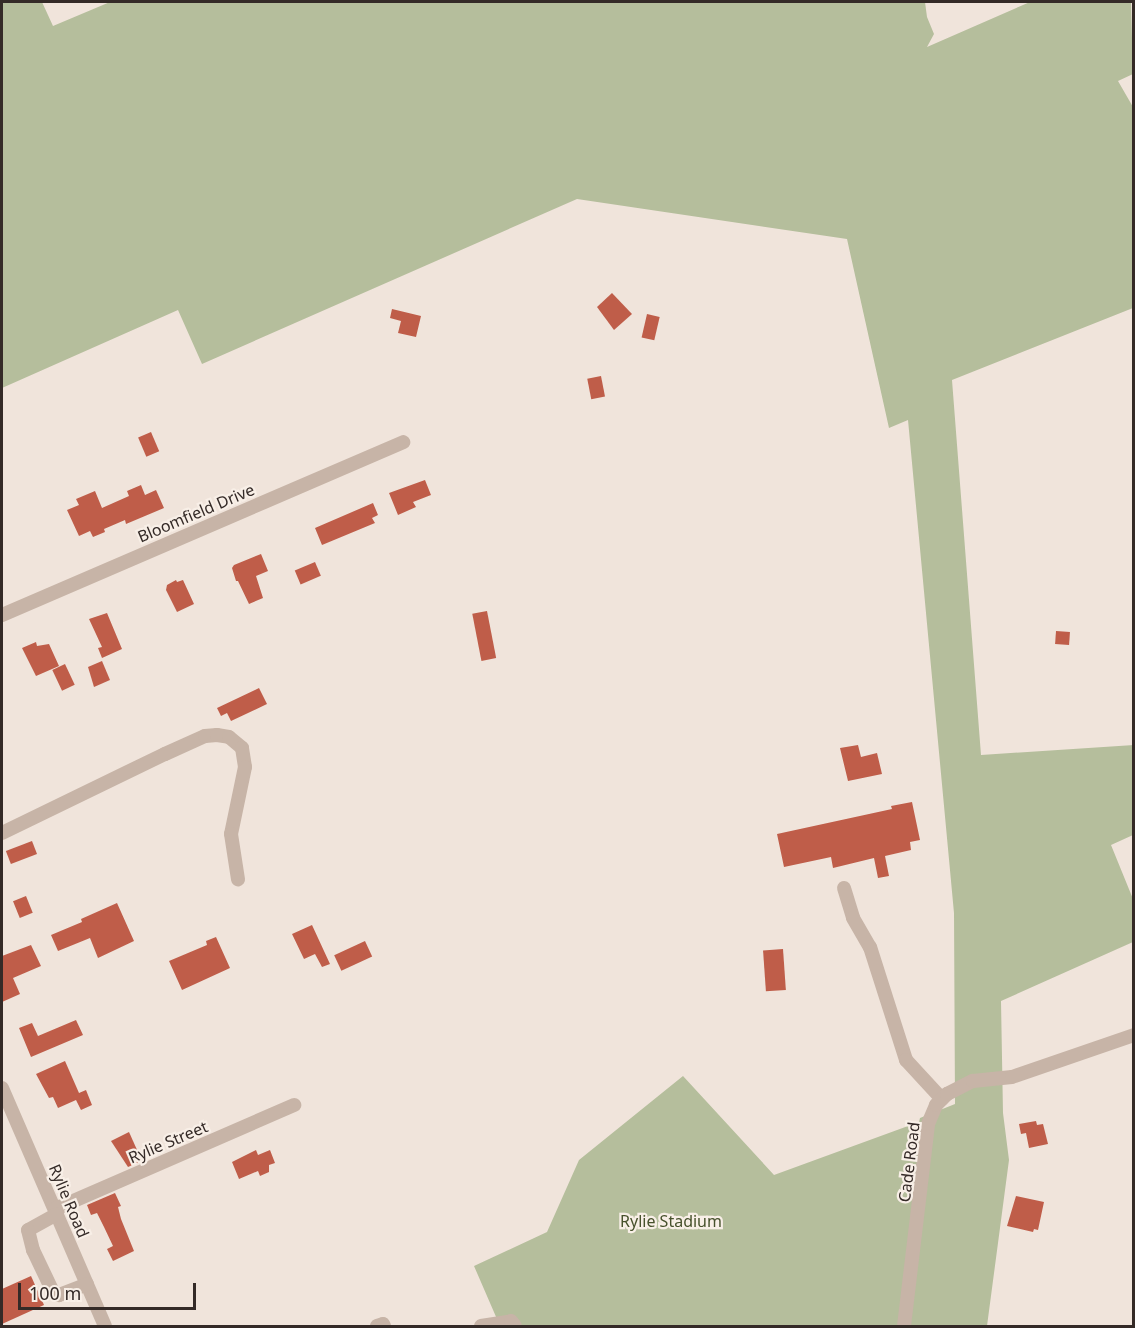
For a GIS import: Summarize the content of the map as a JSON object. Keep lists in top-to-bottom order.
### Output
{
  "streets": {
    "street": [
      "Bloomfield Drive",
      "Rylie Street",
      "Cade Road",
      "Rylie Road"
    ]
  },
  "crossings": [
    ["Rylie Street", "Rylie Road"]
  ],
  "parks": ["Rylie Stadium"],
  "scale_bar": "100 m"
}
